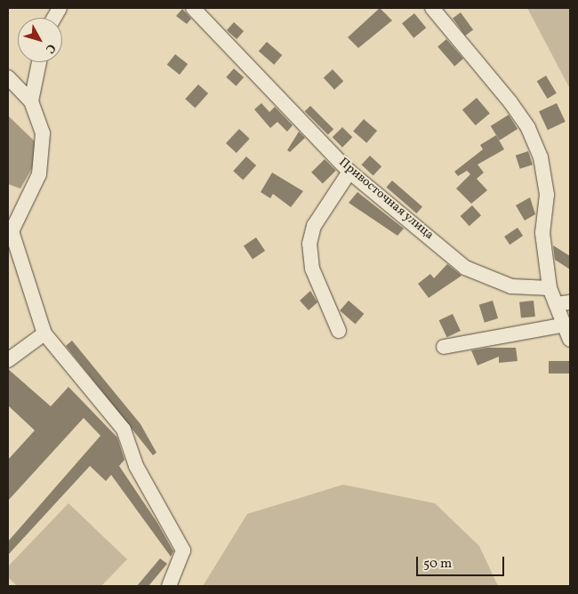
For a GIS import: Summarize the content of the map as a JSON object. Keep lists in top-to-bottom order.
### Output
{
  "streets": {
    "street": ["Привосточная улица"]
  },
  "scale_bar": "50 m",
  "north": "bottom right"
}
